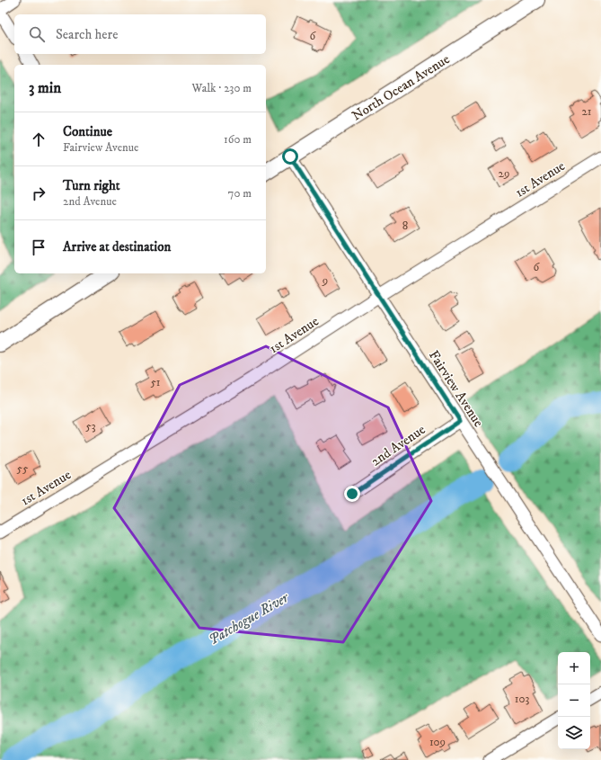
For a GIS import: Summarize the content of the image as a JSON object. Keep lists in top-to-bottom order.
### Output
{
  "streets": {
    "main road": ["North Ocean Avenue"],
    "street": ["1st Avenue", "Fairview Avenue", "2nd Avenue"]
  },
  "crossings": [
    ["North Ocean Avenue", "Fairview Avenue"],
    ["1st Avenue", "Fairview Avenue"],
    ["Fairview Avenue", "2nd Avenue"]
  ],
  "water": ["Patchogue River"],
  "house_numbers": [
    "6",
    "21",
    "29",
    "8",
    "6",
    "9",
    "51",
    "53",
    "55",
    "103",
    "109"
  ],
  "page": {
    "search": "Search here",
    "heading": ["3 min", "Walk · 230 m"],
    "list": [
      ["Continue", "Fairview Avenue", "160 m"],
      ["Turn right", "2nd Avenue", "70 m"],
      "Arrive at destination"
    ],
    "map_buttons": ["+", "−"]
  }
}
